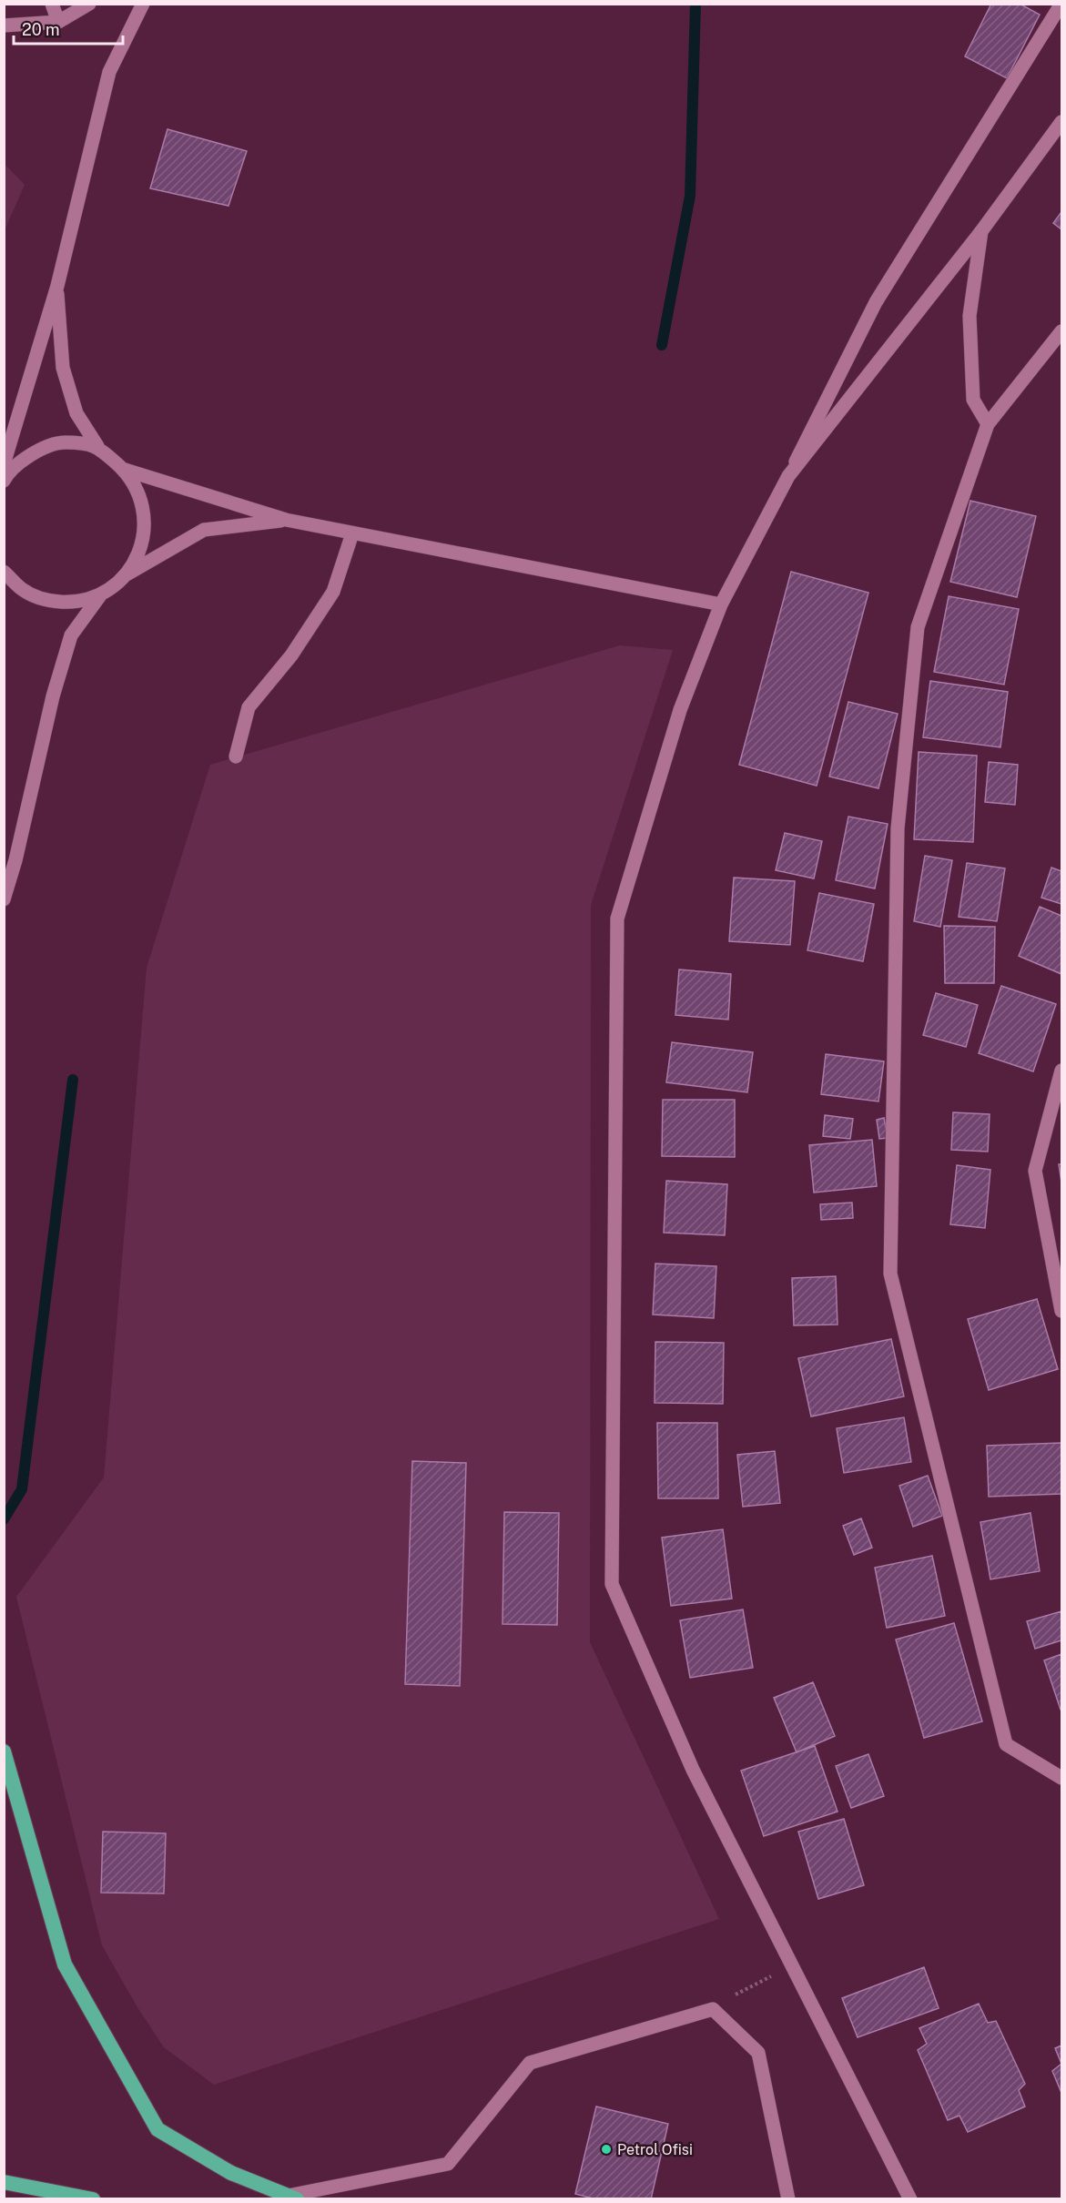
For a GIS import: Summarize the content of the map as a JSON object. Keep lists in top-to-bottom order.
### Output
{
  "places": ["Petrol Ofisi"],
  "scale_bar": "20 m"
}
